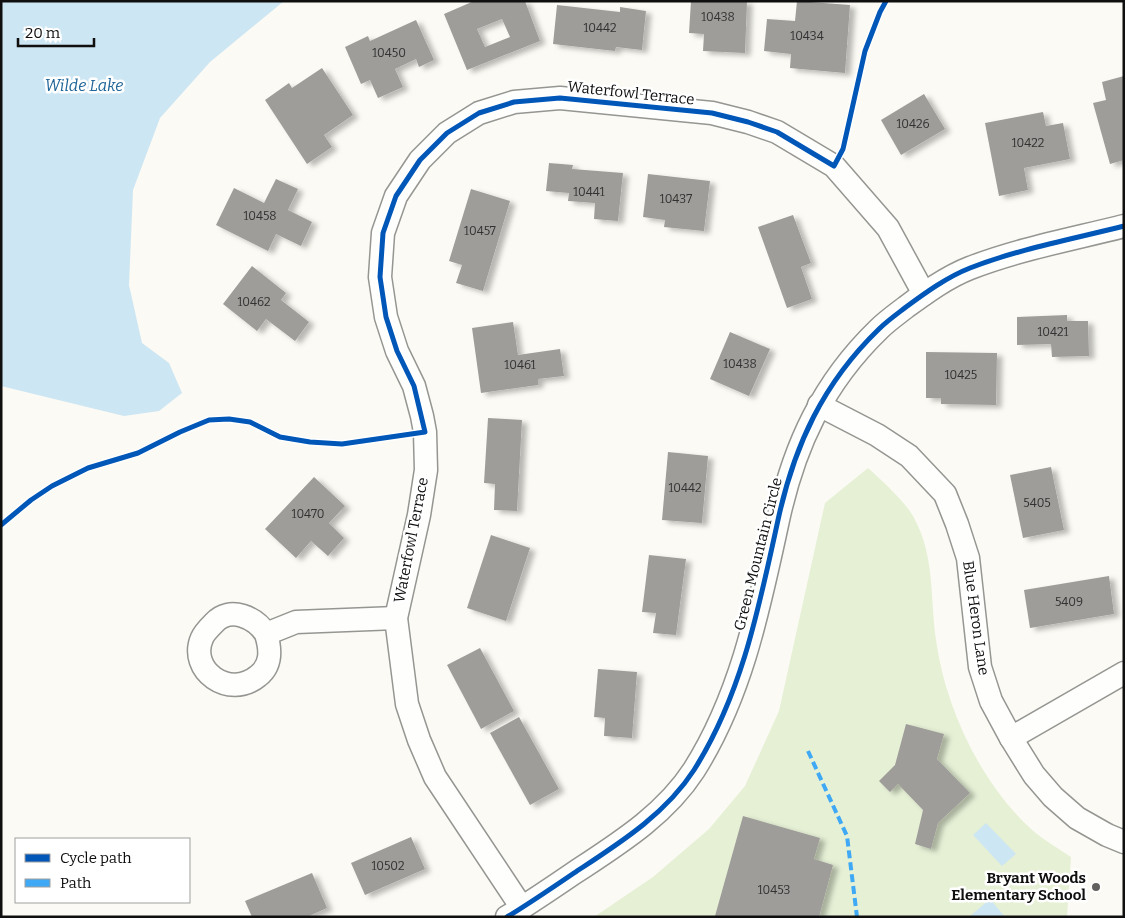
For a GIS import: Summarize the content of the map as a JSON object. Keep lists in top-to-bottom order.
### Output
{
  "streets": {
    "street": ["Waterfowl Terrace", "Green Mountain Circle", "Blue Heron Lane"]
  },
  "crossings": [
    ["Waterfowl Terrace", "Green Mountain Circle"],
    ["Green Mountain Circle", "Blue Heron Lane"]
  ],
  "water": ["Wilde Lake"],
  "places": ["Bryant Woods Elementary School"],
  "house_numbers": [
    "10438",
    "10442",
    "10434",
    "10450",
    "10426",
    "10422",
    "10441",
    "10437",
    "10458",
    "10457",
    "10462",
    "10421",
    "10438",
    "10461",
    "10425",
    "10442",
    "5405",
    "10470",
    "5409",
    "10502",
    "10453"
  ],
  "legend": ["Cycle path", "Path"],
  "scale_bar": "20 m"
}
